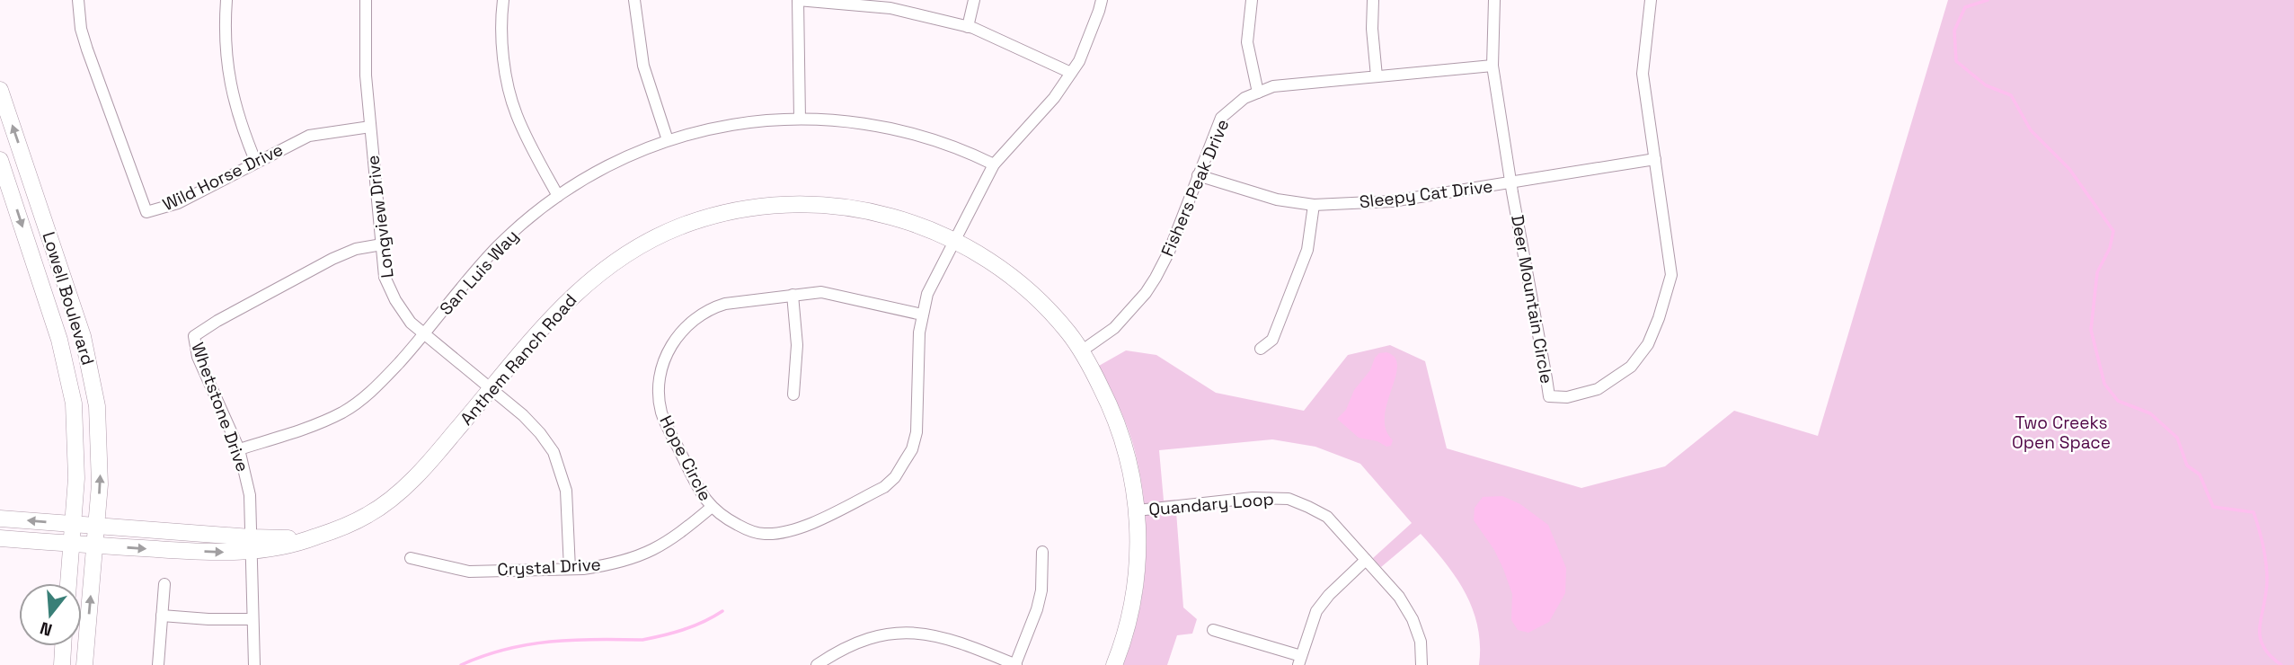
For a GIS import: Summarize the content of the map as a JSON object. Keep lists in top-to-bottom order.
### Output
{
  "streets": {
    "street": [
      "Wild Horse Drive",
      "Fishers Peak Drive",
      "Sleepy Cat Drive",
      "Longview Drive",
      "San Luis Way",
      "Lowell Boulevard",
      "Deer Mountain Circle",
      "Anthem Ranch Road",
      "Whetstone Drive",
      "Hope Circle",
      "Quandary Loop",
      "Crystal Drive"
    ]
  },
  "crossings": [
    ["Wild Horse Drive", "Longview Drive"],
    ["Fishers Peak Drive", "Sleepy Cat Drive"],
    ["Fishers Peak Drive", "Deer Mountain Circle"],
    ["Fishers Peak Drive", "Anthem Ranch Road"],
    ["Sleepy Cat Drive", "Deer Mountain Circle"],
    ["Longview Drive", "San Luis Way"],
    ["Longview Drive", "Anthem Ranch Road"],
    ["Longview Drive", "Whetstone Drive"],
    ["Longview Drive", "Crystal Drive"],
    ["San Luis Way", "Whetstone Drive"],
    ["San Luis Way", "Hope Circle"],
    ["Lowell Boulevard", "Anthem Ranch Road"],
    ["Anthem Ranch Road", "Whetstone Drive"],
    ["Anthem Ranch Road", "Hope Circle"],
    ["Anthem Ranch Road", "Quandary Loop"],
    ["Hope Circle", "Crystal Drive"]
  ],
  "parks": ["Two Creeks Open Space"],
  "north": "bottom"
}
